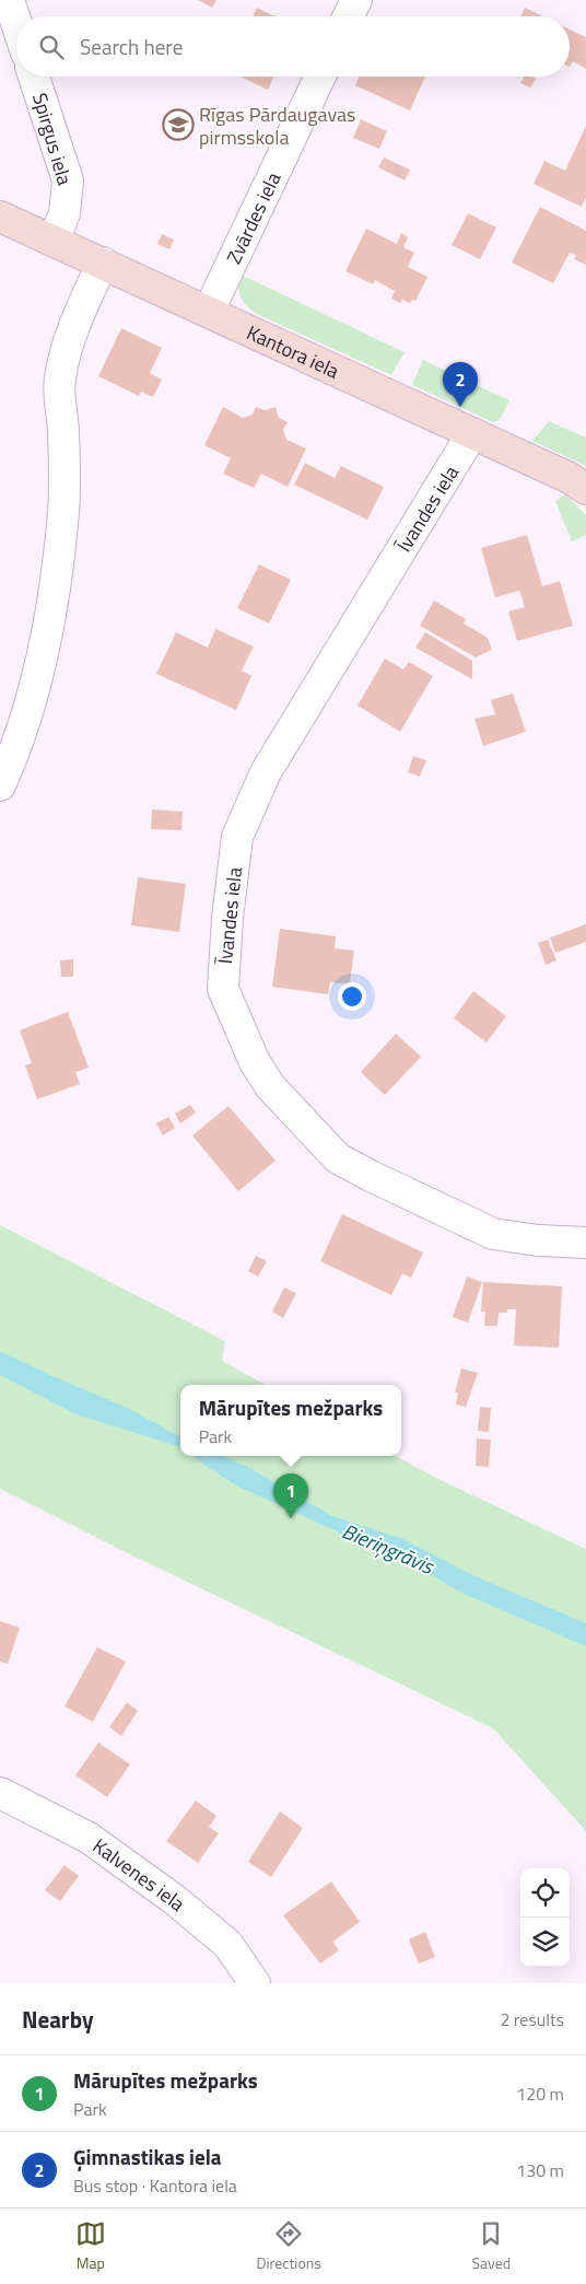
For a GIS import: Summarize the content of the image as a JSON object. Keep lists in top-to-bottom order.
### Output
{
  "streets": {
    "main road": ["Kantora iela"],
    "street": [
      "Spirgus iela",
      "Zvārdes iela",
      "Īvandes iela",
      "Kalvenes iela"
    ]
  },
  "crossings": [
    ["Spirgus iela", "Kantora iela"],
    ["Zvārdes iela", "Kantora iela"],
    ["Kantora iela", "Īvandes iela"]
  ],
  "water": ["Bieriņgrāvis"],
  "places": {
    "school or university": ["Rīgas Pārdaugavas pirmsskola"]
  },
  "page": {
    "search": "Search here",
    "pins": ["2", "1"],
    "popup": ["Mārupītes mežparks", "Park"],
    "heading": ["Nearby", "2 results"],
    "list": [
      {
        "mark": "1",
        "name": "Mārupītes mežparks",
        "note": "Park",
        "value": "120 m"
      },
      {
        "mark": "2",
        "name": "Ģimnastikas iela",
        "note": "Bus stop · Kantora iela",
        "value": "130 m"
      }
    ],
    "nav": ["Map", "Directions", "Saved"]
  }
}
